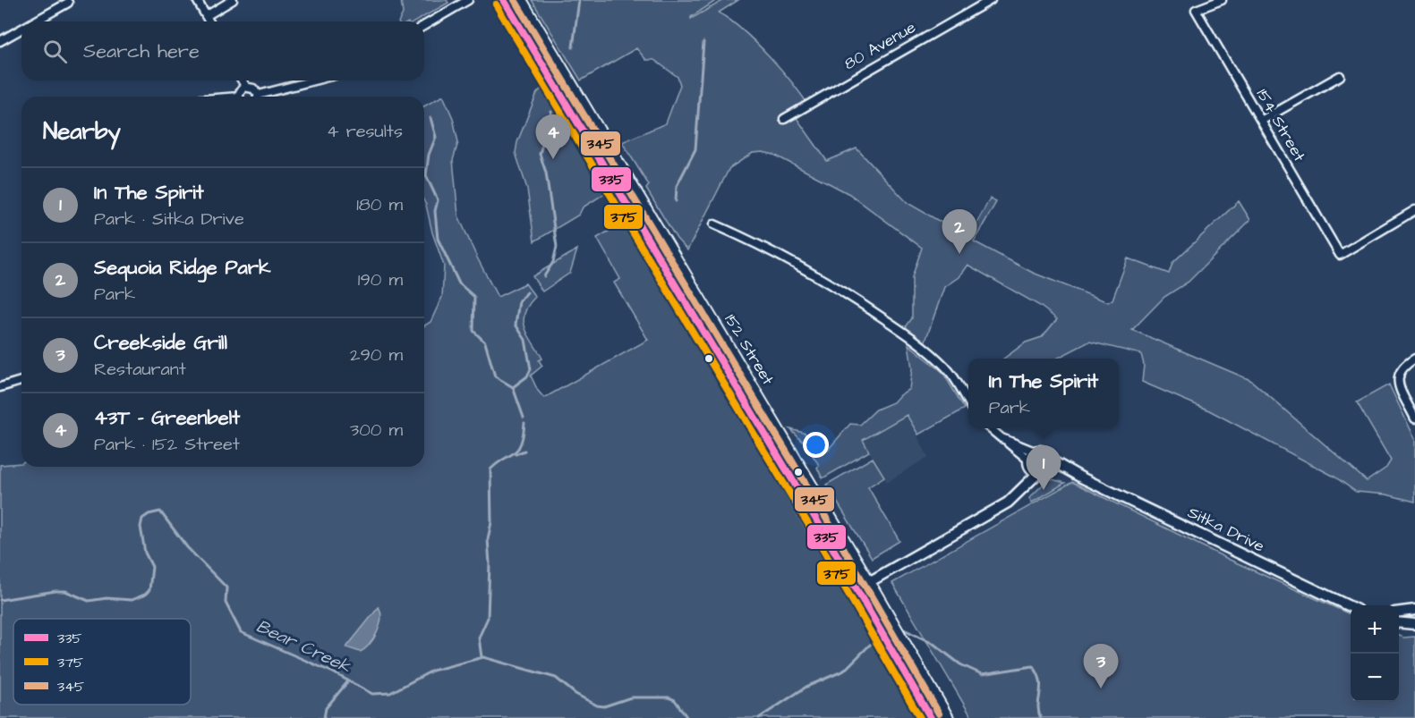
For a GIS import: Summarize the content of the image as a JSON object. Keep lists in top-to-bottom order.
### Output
{
  "streets": {
    "main road": ["152 Street"],
    "street": ["80 Avenue", "154 Street", "Sitka Drive"]
  },
  "water": ["Bear Creek"],
  "lines": ["transit line 335", "transit line 345", "transit line 375"],
  "legend": ["335", "375", "345"],
  "page": {
    "search": "Search here",
    "heading": ["Nearby", "4 results"],
    "pins": [
      "4",
      "2",
      "1",
      "3"
    ],
    "list": [
      {
        "mark": "1",
        "name": "In The Spirit",
        "note": "Park · Sitka Drive",
        "value": "180 m"
      },
      {
        "mark": "2",
        "name": "Sequoia Ridge Park",
        "note": "Park",
        "value": "190 m"
      },
      {
        "mark": "3",
        "name": "Creekside Grill",
        "note": "Restaurant",
        "value": "290 m"
      },
      {
        "mark": "4",
        "name": "43T - Greenbelt",
        "note": "Park · 152 Street",
        "value": "300 m"
      }
    ],
    "popup": ["In The Spirit", "Park"],
    "map_buttons": ["+", "−"]
  }
}
